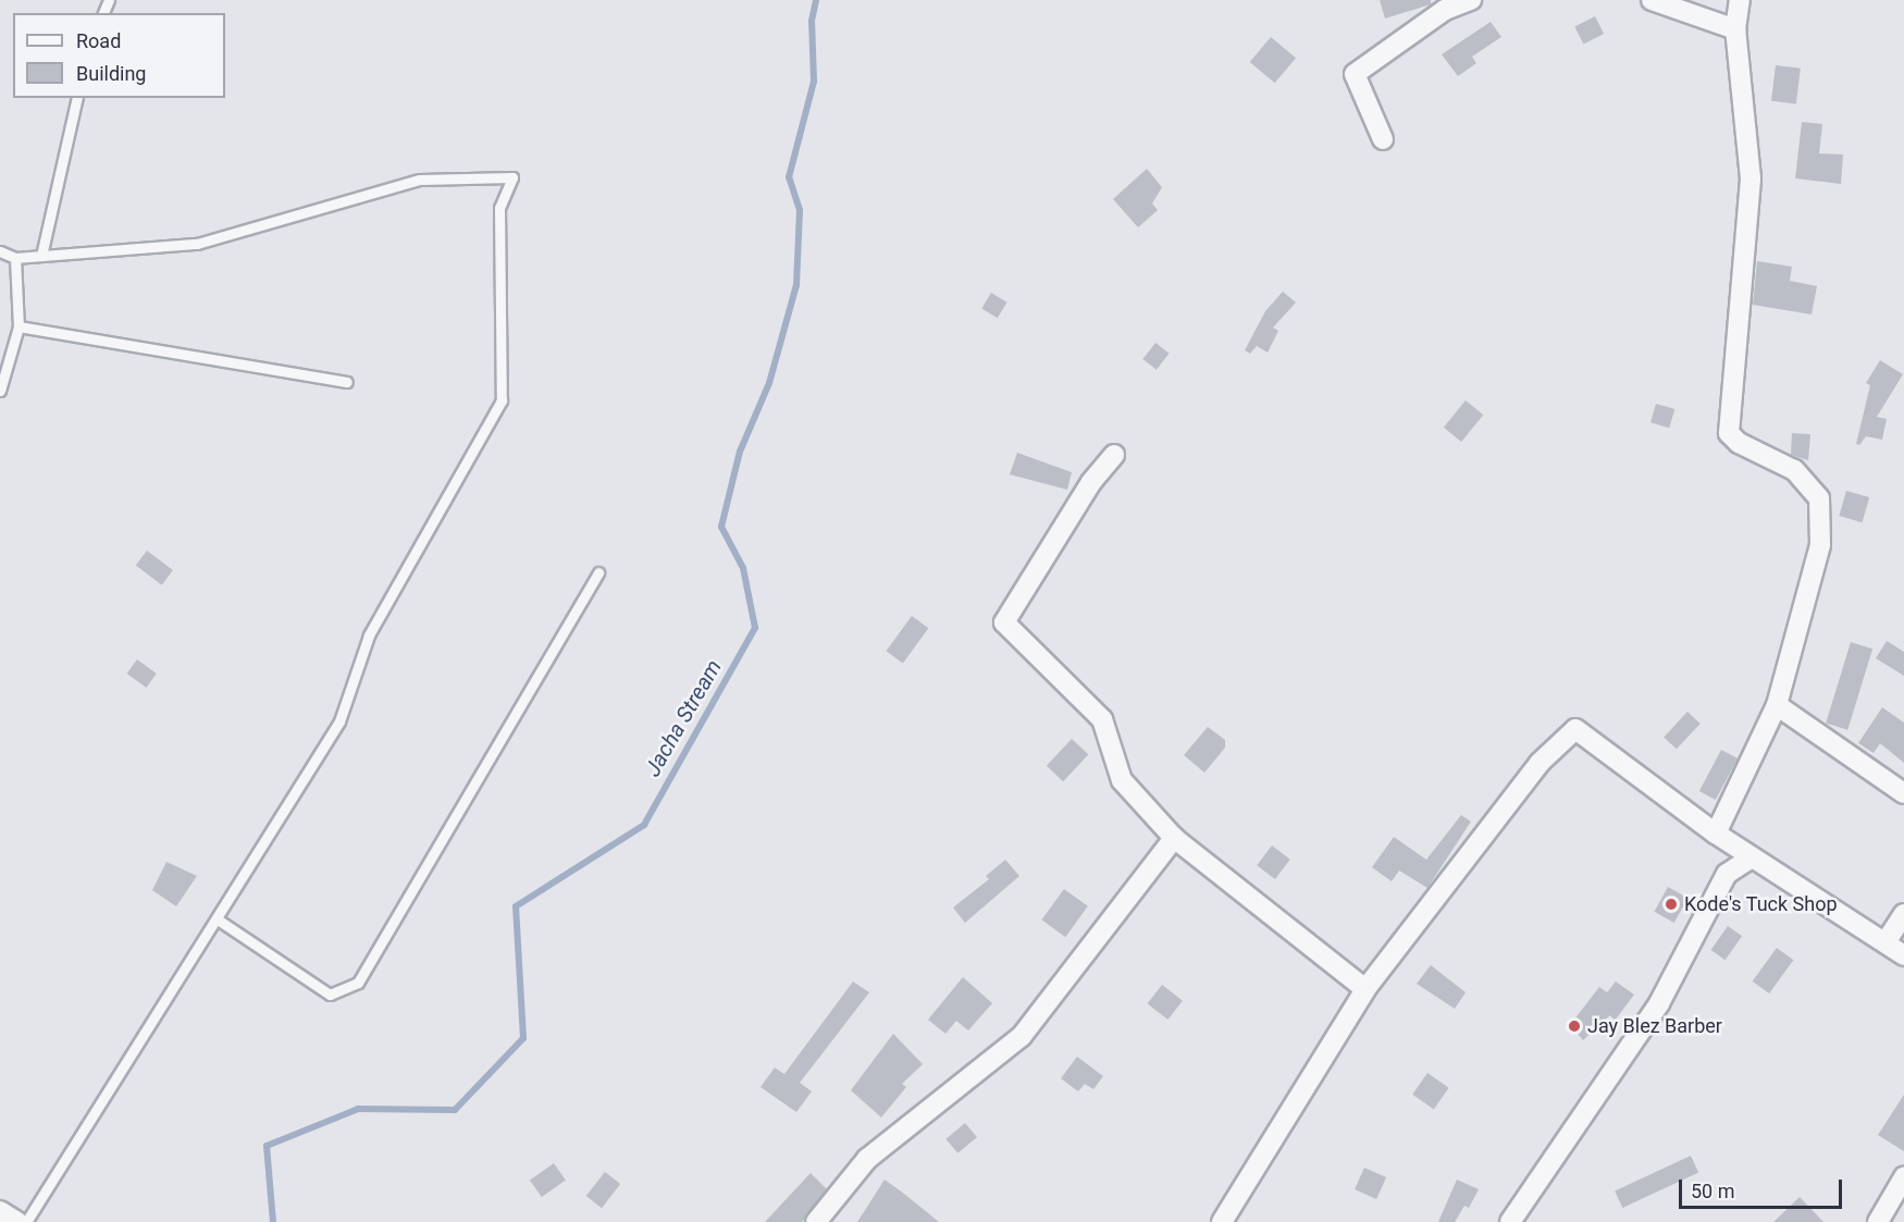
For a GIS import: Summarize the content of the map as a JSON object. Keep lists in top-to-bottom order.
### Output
{
  "water": ["Jacha Stream"],
  "places": ["Kode's Tuck Shop", "Jay Blez Barber"],
  "legend": ["Road", "Building"],
  "scale_bar": "50 m"
}
